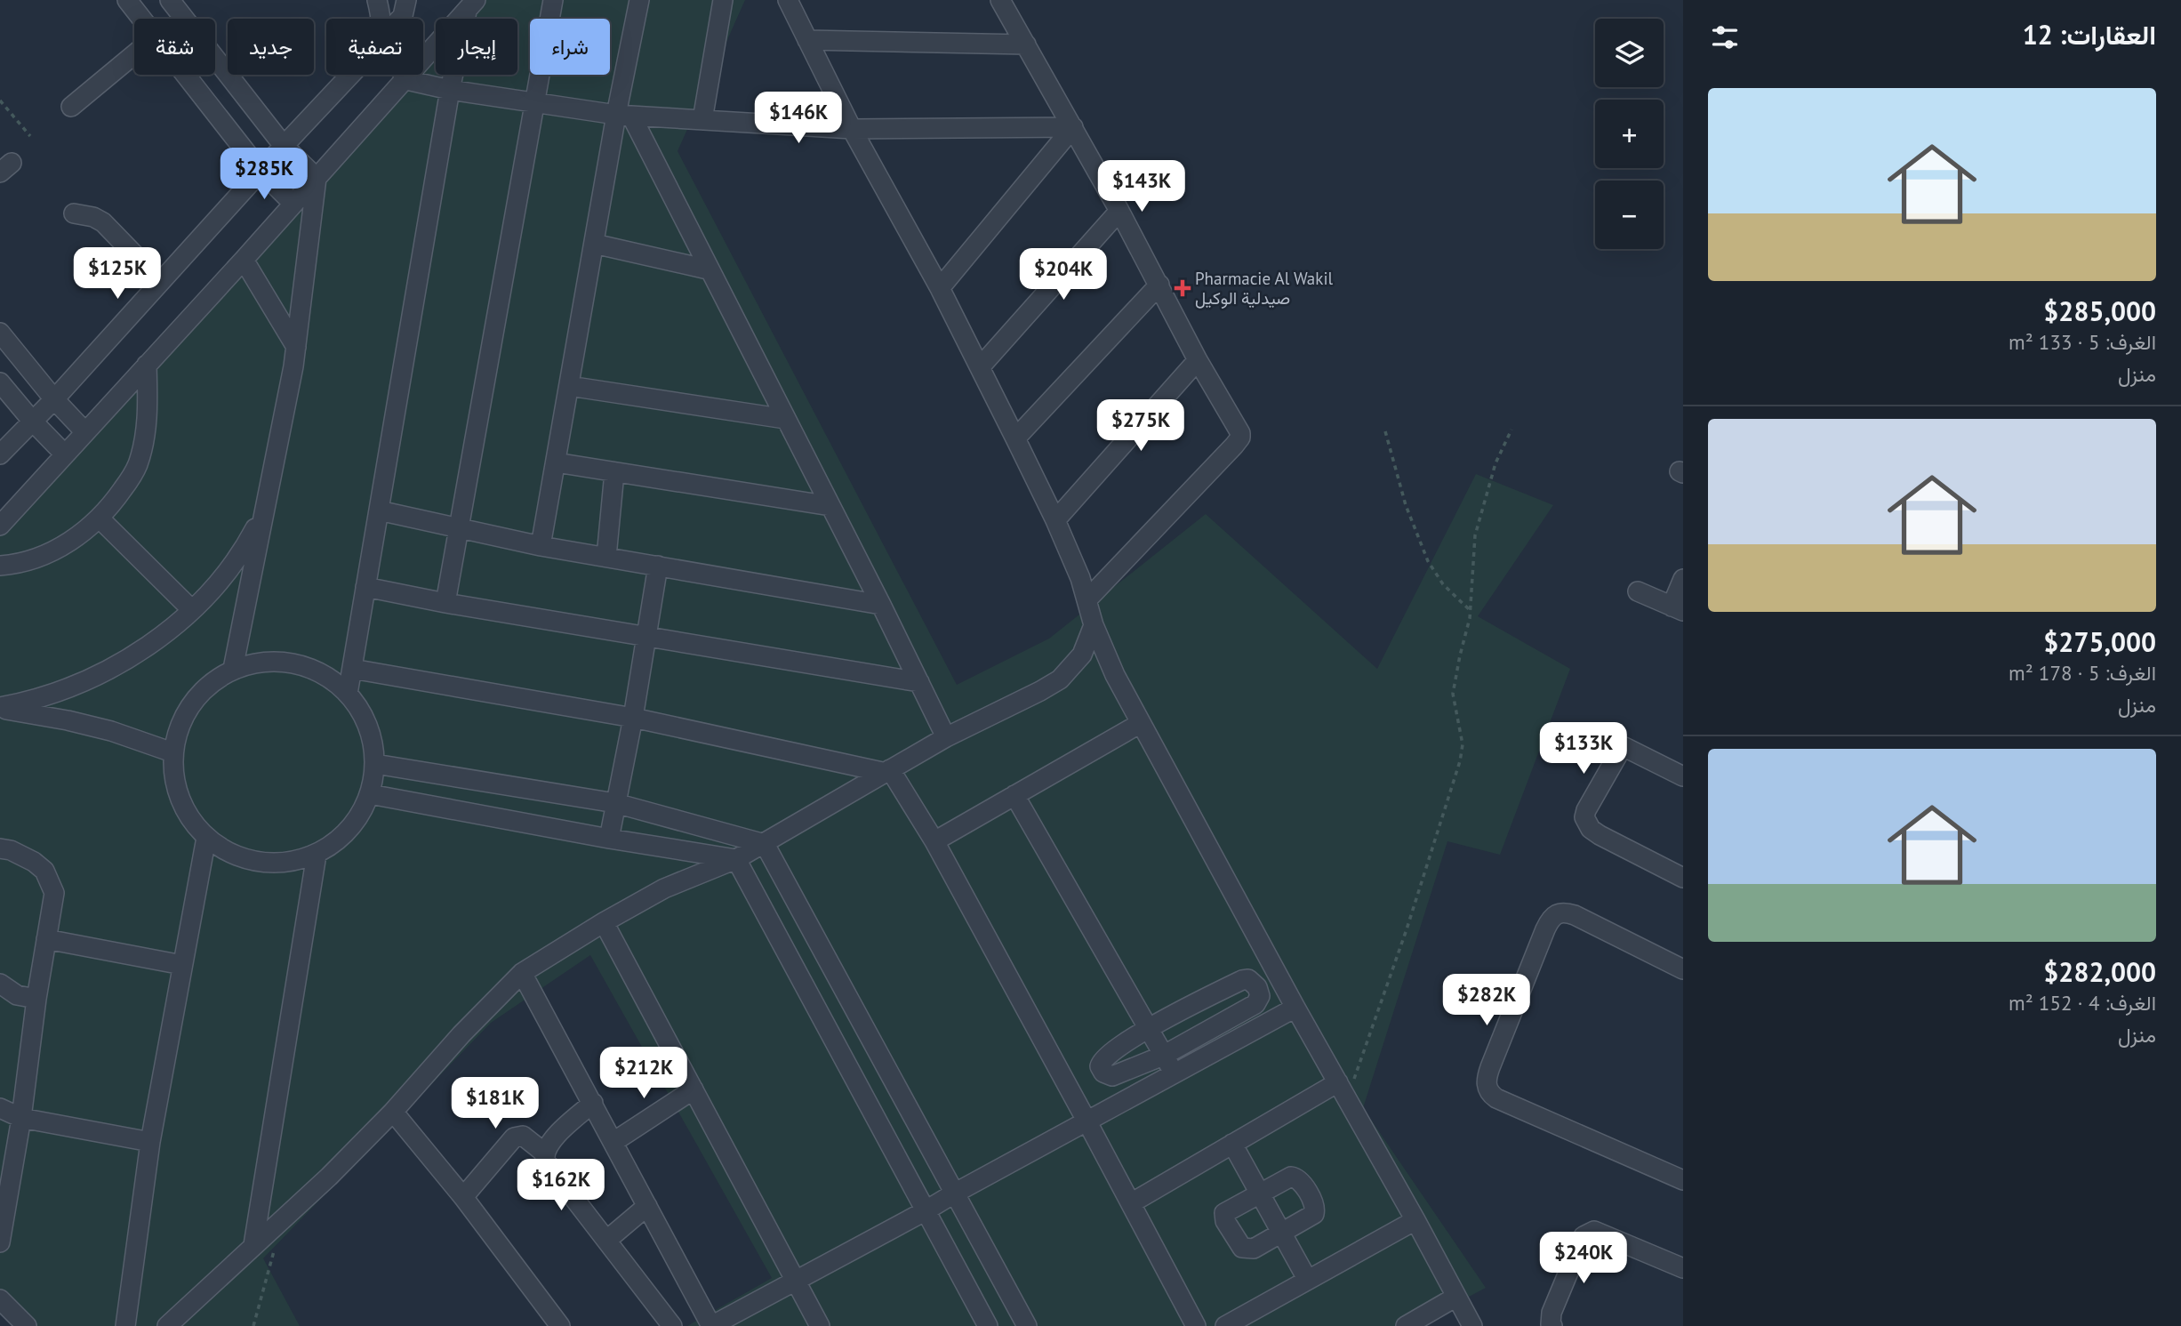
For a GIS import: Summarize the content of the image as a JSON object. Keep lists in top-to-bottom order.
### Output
{
  "places": {
    "health": ["Pharmacie Al Wakil صيدلية الوكيل"]
  },
  "page": {
    "heading": "العقارات: 12",
    "map_buttons": ["+", "−"],
    "chip": [
      "شراء",
      "إيجار",
      "تصفية",
      "جديد",
      "شقة"
    ],
    "list": [
      {
        "name": "$285,000",
        "note": "الغرف: 5 · 133 m² · منزل"
      },
      {
        "name": "$275,000",
        "note": "الغرف: 5 · 178 m² · منزل"
      },
      {
        "name": "$282,000",
        "note": "الغرف: 4 · 152 m² · منزل"
      }
    ],
    "price": [
      "$146K",
      "$285K",
      "$143K",
      "$125K",
      "$204K",
      "$275K",
      "$133K",
      "$282K",
      "$212K",
      "$181K",
      "$162K",
      "$240K"
    ]
  }
}
